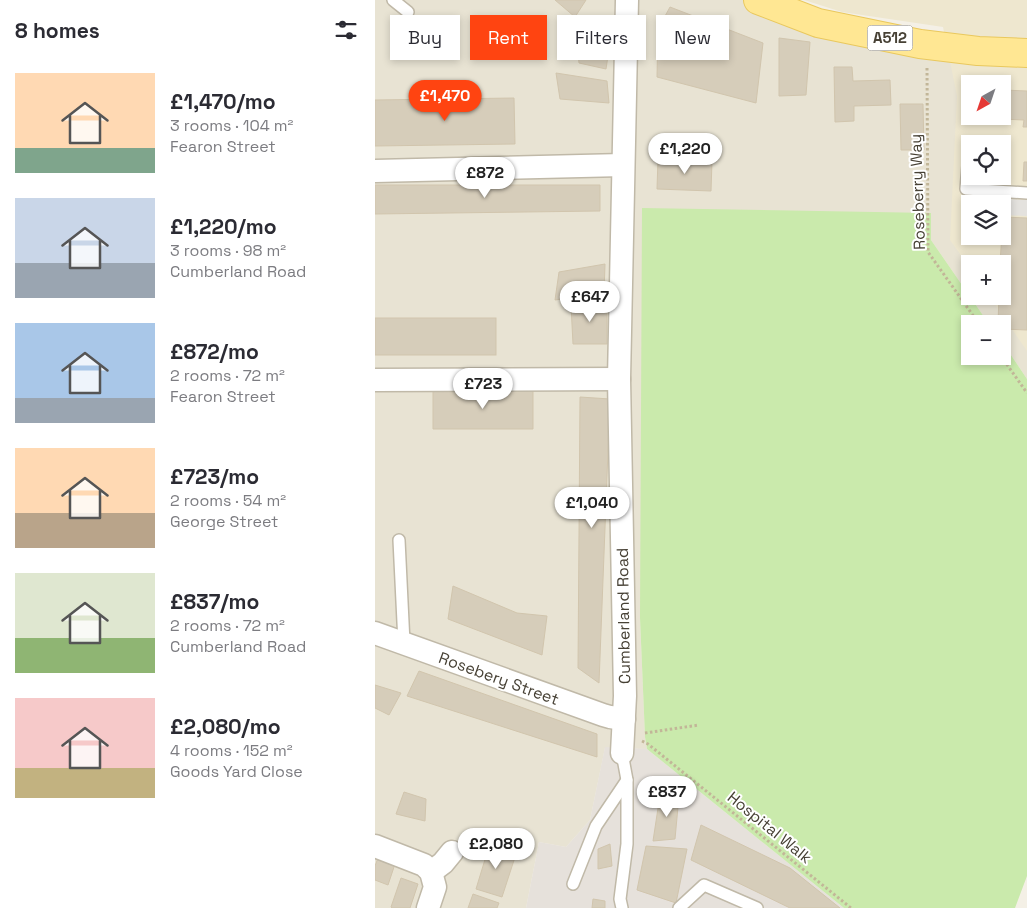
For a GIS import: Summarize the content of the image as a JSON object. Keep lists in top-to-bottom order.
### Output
{
  "streets": {
    "main road": ["A512"],
    "street": ["Cumberland Road", "Rosebery Street"],
    "path": ["Roseberry Way", "Hospital Walk"]
  },
  "crossings": [
    ["A512", "Roseberry Way"],
    ["Cumberland Road", "Rosebery Street"],
    ["Cumberland Road", "Hospital Walk"],
    ["Rosebery Street", "Hospital Walk"]
  ],
  "north": "bottom left",
  "page": {
    "heading": "8 homes",
    "chip": [
      "Buy",
      "Rent",
      "Filters",
      "New"
    ],
    "list": [
      {
        "name": "£1,470/mo",
        "note": "3 rooms · 104 m² · Fearon Street"
      },
      {
        "name": "£1,220/mo",
        "note": "3 rooms · 98 m² · Cumberland Road"
      },
      {
        "name": "£872/mo",
        "note": "2 rooms · 72 m² · Fearon Street"
      },
      {
        "name": "£723/mo",
        "note": "2 rooms · 54 m² · George Street"
      },
      {
        "name": "£837/mo",
        "note": "2 rooms · 72 m² · Cumberland Road"
      },
      {
        "name": "£2,080/mo",
        "note": "4 rooms · 152 m² · Goods Yard Close"
      }
    ],
    "map_buttons": ["+", "−"],
    "price": [
      "£1,470",
      "£1,220",
      "£872",
      "£647",
      "£723",
      "£1,040",
      "£837",
      "£2,080"
    ]
  }
}
